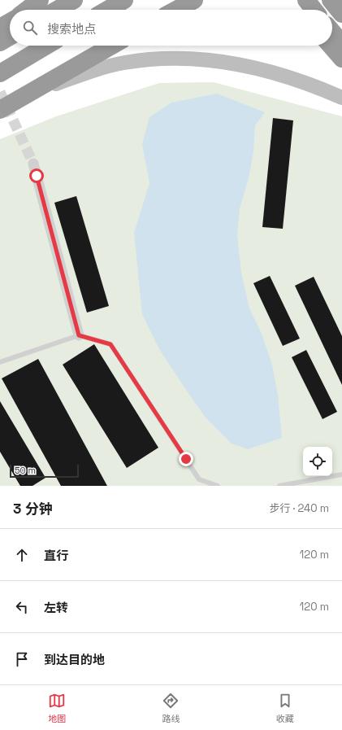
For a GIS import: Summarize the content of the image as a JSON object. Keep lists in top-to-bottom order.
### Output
{
  "scale_bar": "50 m",
  "page": {
    "search": "搜索地点",
    "scale": "50 m",
    "heading": ["3 分钟", "步行 · 240 m"],
    "list": [
      ["直行", "120 m"],
      ["左转", "120 m"],
      "到达目的地"
    ],
    "nav": ["地图", "路线", "收藏"]
  }
}
